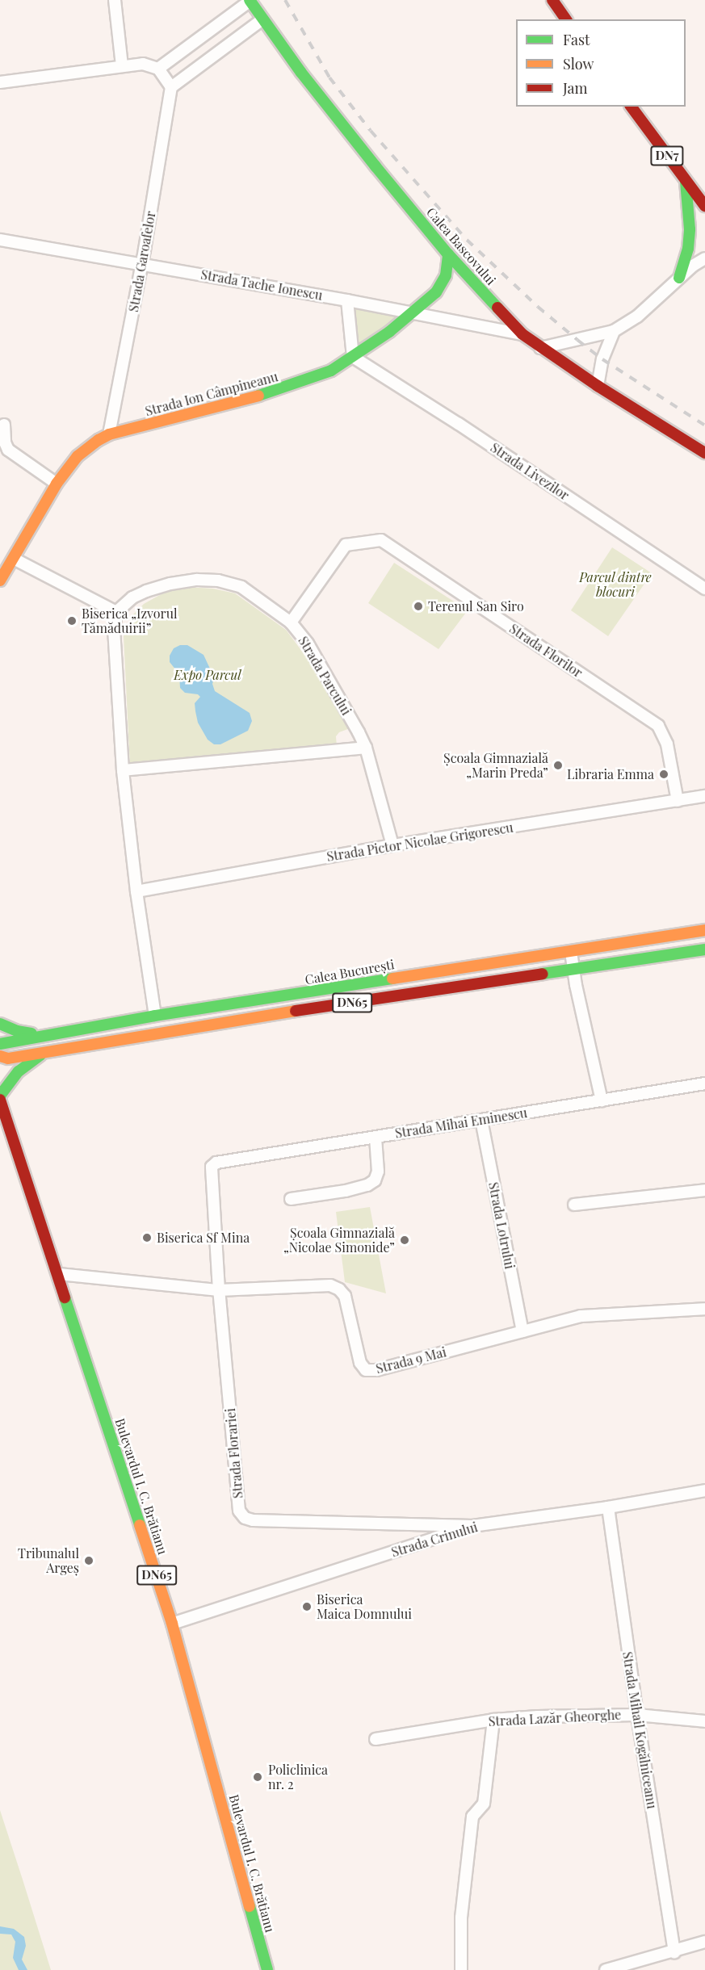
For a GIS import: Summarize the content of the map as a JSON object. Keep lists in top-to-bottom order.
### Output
{
  "streets": {
    "main road": [
      "DN7",
      "Calea Bascovului",
      "Strada Ion Câmpineanu",
      "Calea București",
      "DN65",
      "Bulevardul I. C. Brătianu"
    ],
    "street": [
      "Strada Garoafelor",
      "Strada Tache Ionescu",
      "Strada Livezilor",
      "Strada Florilor",
      "Strada Parcului",
      "Strada Pictor Nicolae Grigorescu",
      "Strada Mihai Eminescu",
      "Strada Lotrului",
      "Strada 9 Mai",
      "Strada Florariei",
      "Strada Crinului",
      "Strada Lazăr Gheorghe",
      "Strada Mihail Kogălniceanu"
    ]
  },
  "crossings": [
    ["Calea Bascovului", "Strada Tache Ionescu"],
    ["Calea Bascovului", "Strada Ion Câmpineanu"],
    ["Strada Garoafelor", "Strada Tache Ionescu"],
    ["Strada Garoafelor", "Strada Ion Câmpineanu"],
    ["Strada Tache Ionescu", "Strada Ion Câmpineanu"],
    ["Strada Ion Câmpineanu", "Strada Livezilor"],
    ["Strada Florilor", "Strada Parcului"],
    ["Strada Florilor", "Strada Pictor Nicolae Grigorescu"],
    ["Strada Parcului", "Strada Pictor Nicolae Grigorescu"],
    ["Strada Mihai Eminescu", "Strada Lotrului"],
    ["Strada Mihai Eminescu", "Strada Florariei"],
    ["Strada Lotrului", "Strada 9 Mai"],
    ["Strada 9 Mai", "Strada Florariei"],
    ["Strada 9 Mai", "Bulevardul I. C. Brătianu"],
    ["Strada Florariei", "Strada Crinului"],
    ["Bulevardul I. C. Brătianu", "Strada Crinului"],
    ["Strada Crinului", "Strada Mihail Kogălniceanu"],
    ["Strada Lazăr Gheorghe", "Strada Mihail Kogălniceanu"]
  ],
  "parks": ["Parcul dintre blocuri", "Expo Parcul"],
  "places": [
    "Terenul San Siro",
    "Biserica „Izvorul Tămăduirii”",
    "Școala Gimnazială „Marin Preda”",
    "Libraria Emma",
    "Biserica Sf Mina",
    "Școala Gimnazială „Nicolae Simonide”",
    "Tribunalul Argeș",
    "Biserica Maica Domnului",
    "Policlinica nr. 2"
  ],
  "legend": ["Fast", "Slow", "Jam"]
}
